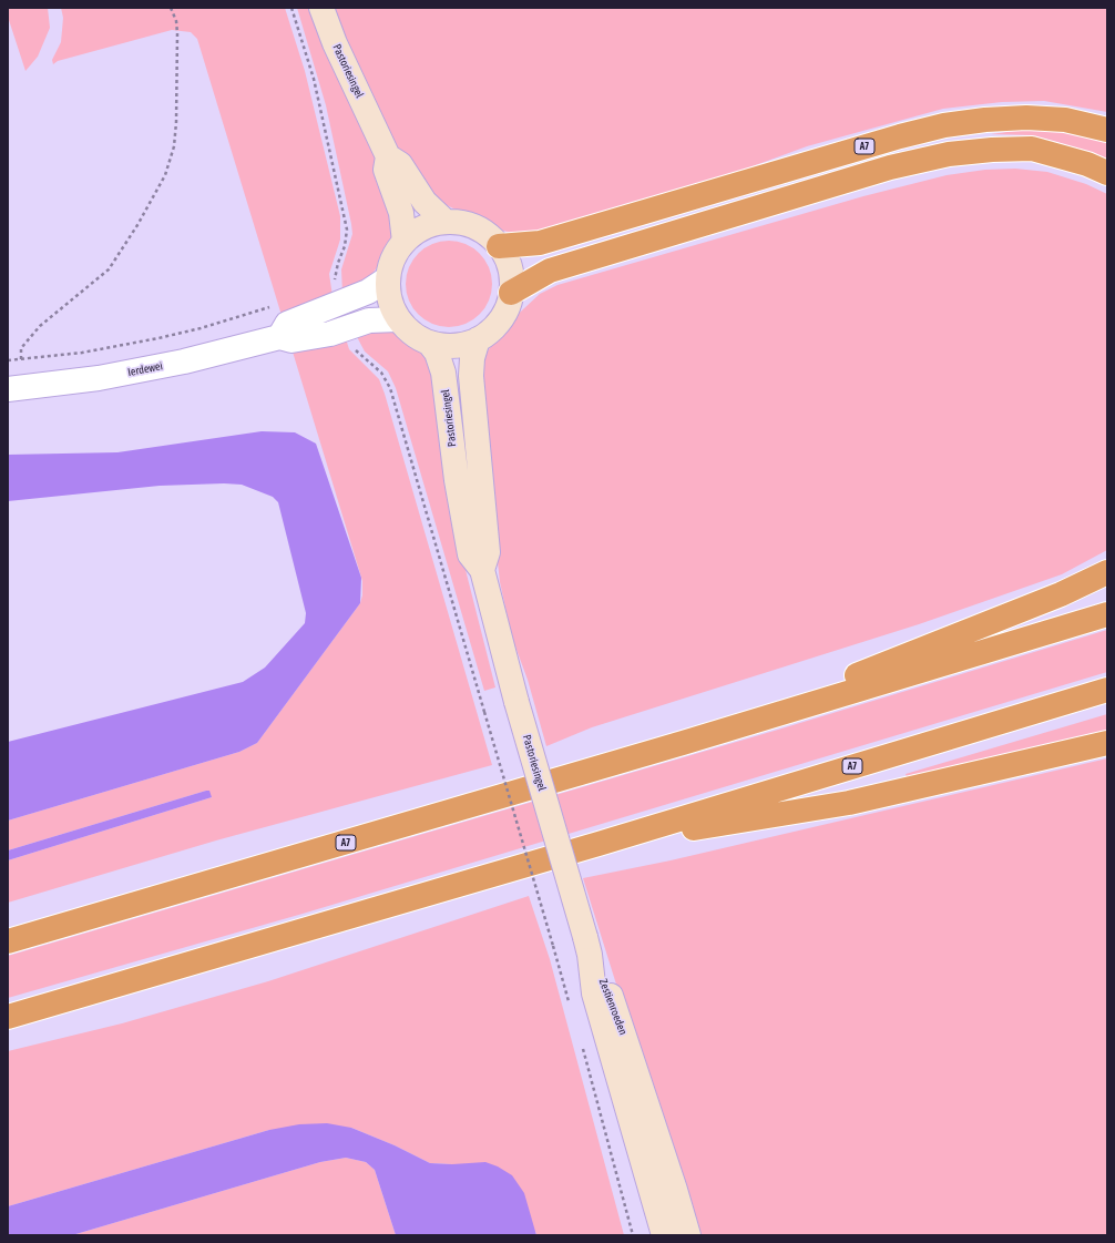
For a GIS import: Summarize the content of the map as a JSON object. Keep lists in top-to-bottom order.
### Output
{
  "streets": {
    "highway": ["A7"],
    "main road": ["Pastoriesingel", "Zestienroeden"],
    "street": ["Ierdewei"]
  },
  "crossings": [
    ["Pastoriesingel", "A7"],
    ["Pastoriesingel", "Ierdewei"],
    ["Pastoriesingel", "Zestienroeden"],
    ["A7", "Ierdewei"]
  ]
}
